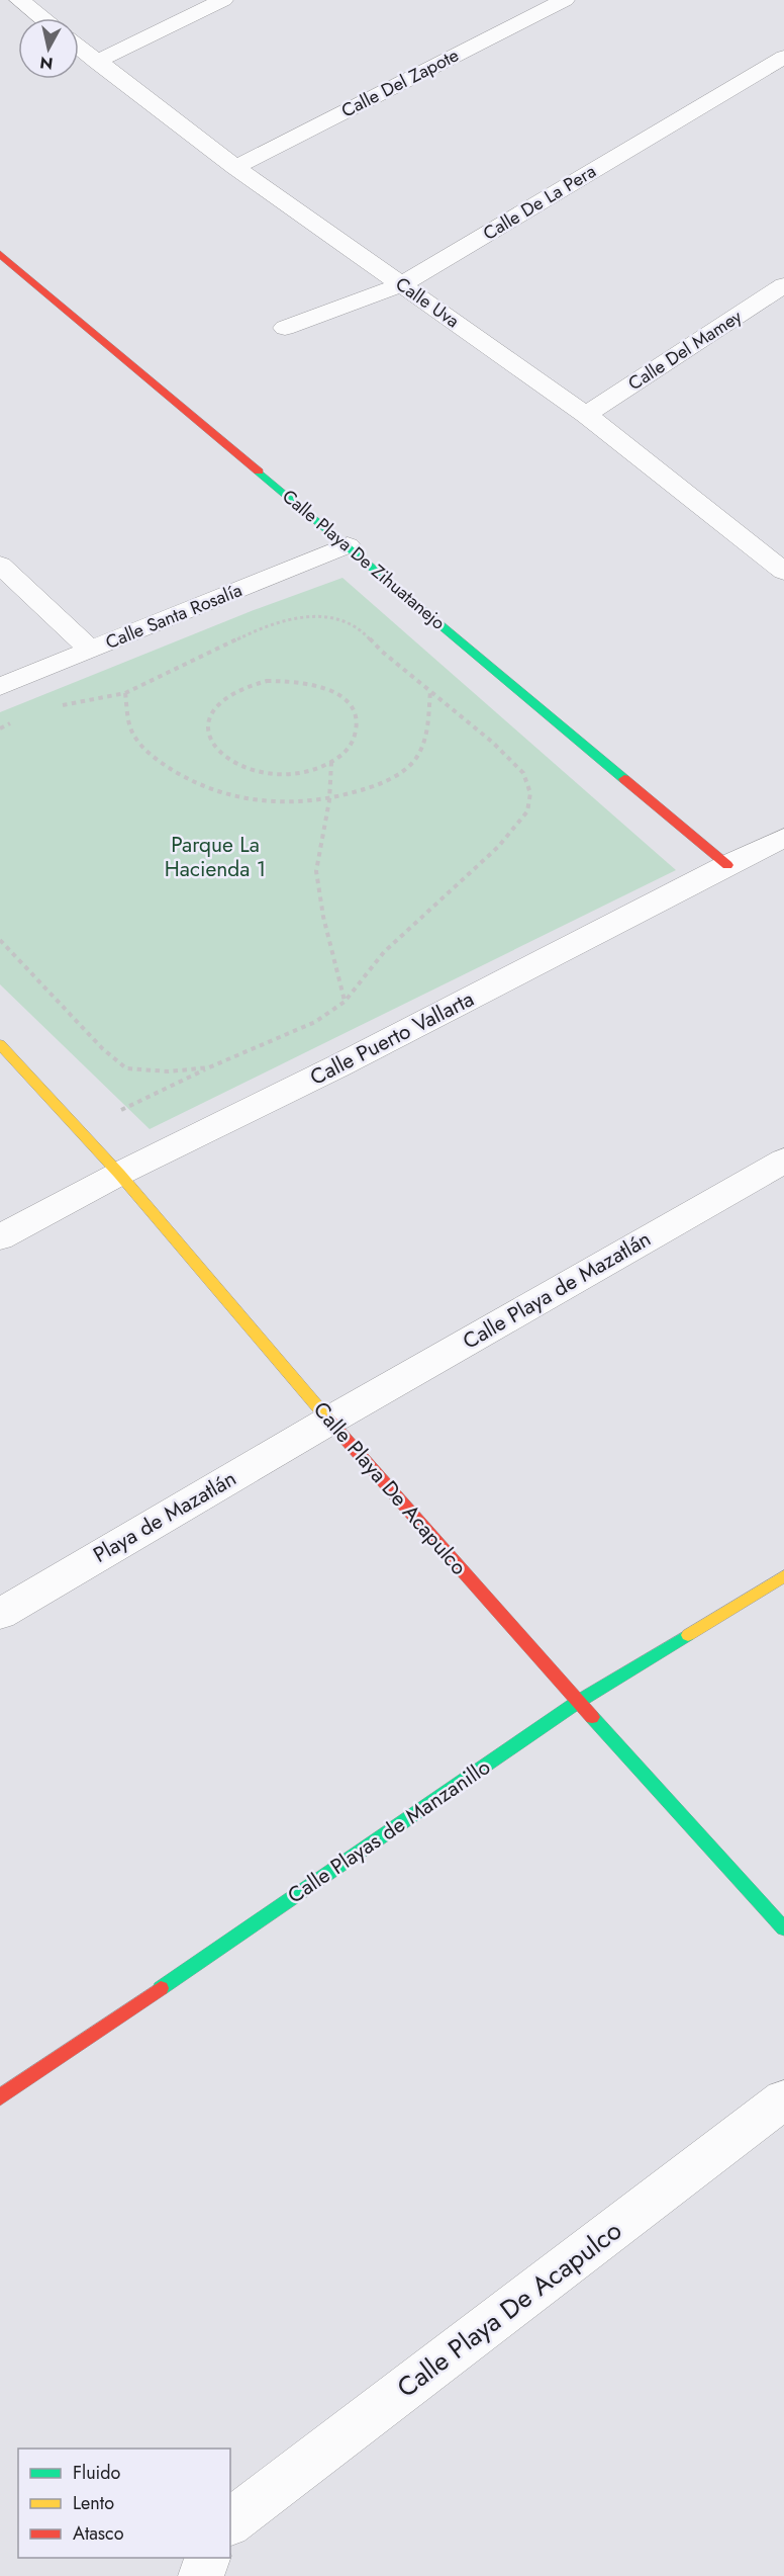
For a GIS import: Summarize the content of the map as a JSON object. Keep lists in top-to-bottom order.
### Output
{
  "streets": {
    "street": [
      "Calle Del Zapote",
      "Calle De La Pera",
      "Calle Uva",
      "Calle Del Mamey",
      "Calle Playa De Zihuatanejo",
      "Calle Santa Rosalía",
      "Calle Puerto Vallarta",
      "Calle Playa de Mazatlán",
      "Calle Playa De Acapulco",
      "Playa de Mazatlán",
      "Calle Playas de Manzanillo"
    ]
  },
  "crossings": [
    ["Calle Del Zapote", "Calle Uva"],
    ["Calle De La Pera", "Calle Uva"],
    ["Calle Uva", "Calle Del Mamey"],
    ["Calle Playa De Zihuatanejo", "Calle Santa Rosalía"],
    ["Calle Playa De Zihuatanejo", "Calle Puerto Vallarta"],
    ["Calle Puerto Vallarta", "Calle Playa De Acapulco"],
    ["Calle Playa de Mazatlán", "Calle Playa De Acapulco"],
    ["Calle Playa de Mazatlán", "Playa de Mazatlán"],
    ["Calle Playa De Acapulco", "Playa de Mazatlán"],
    ["Calle Playa De Acapulco", "Calle Playas de Manzanillo"]
  ],
  "parks": ["Parque La Hacienda 1"],
  "legend": ["Fluido", "Lento", "Atasco"],
  "north": "bottom"
}
